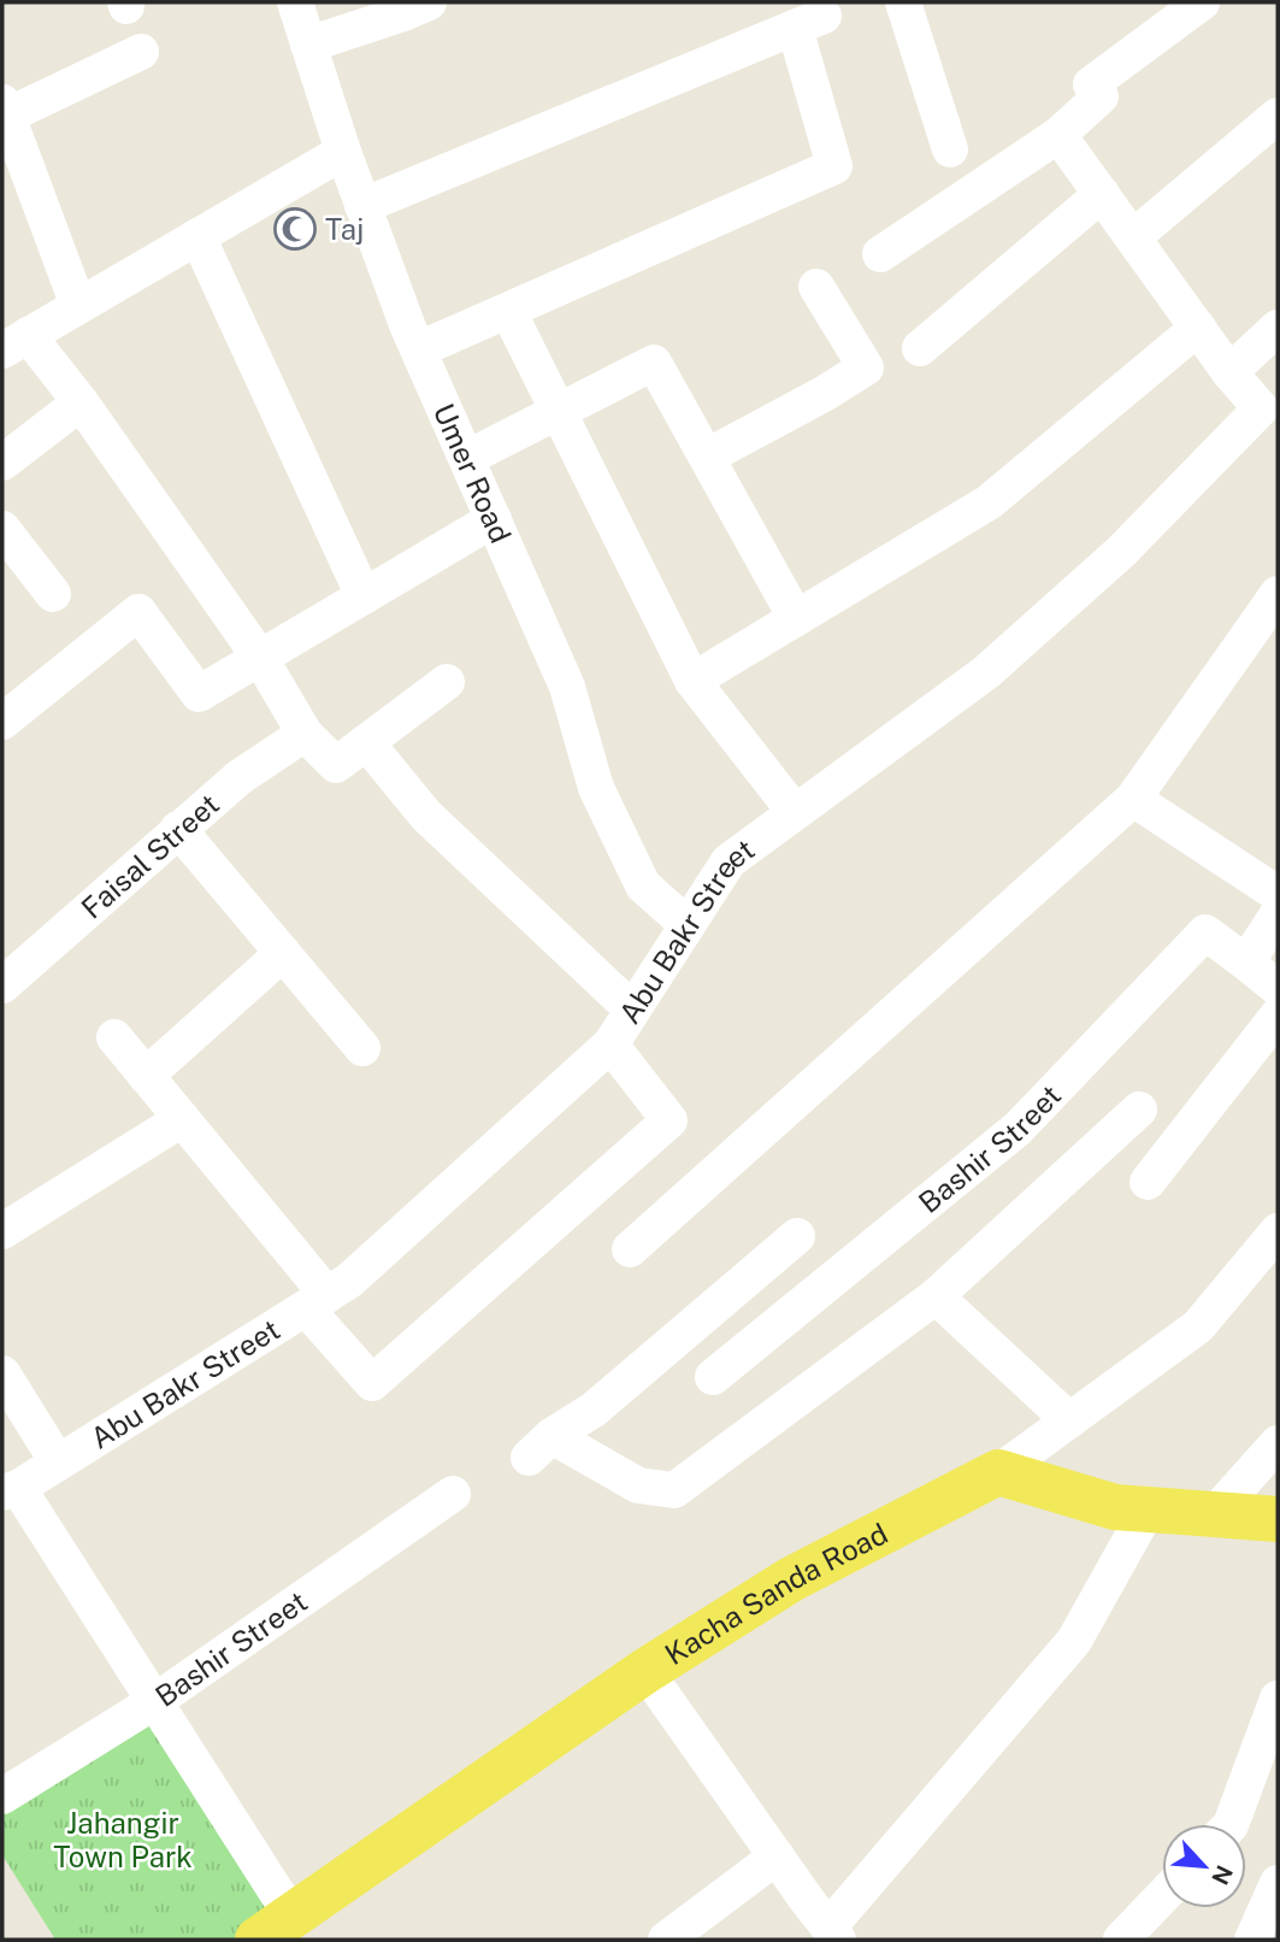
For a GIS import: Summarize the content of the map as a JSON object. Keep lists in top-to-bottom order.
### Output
{
  "streets": {
    "main road": ["Kacha Sanda Road"],
    "street": [
      "Umer Road",
      "Faisal Street",
      "Abu Bakr Street",
      "Bashir Street"
    ]
  },
  "crossings": [
    ["Umer Road", "Abu Bakr Street"]
  ],
  "parks": ["Jahangir Town Park"],
  "places": {
    "mosque": ["Taj"]
  },
  "north": "bottom right"
}
